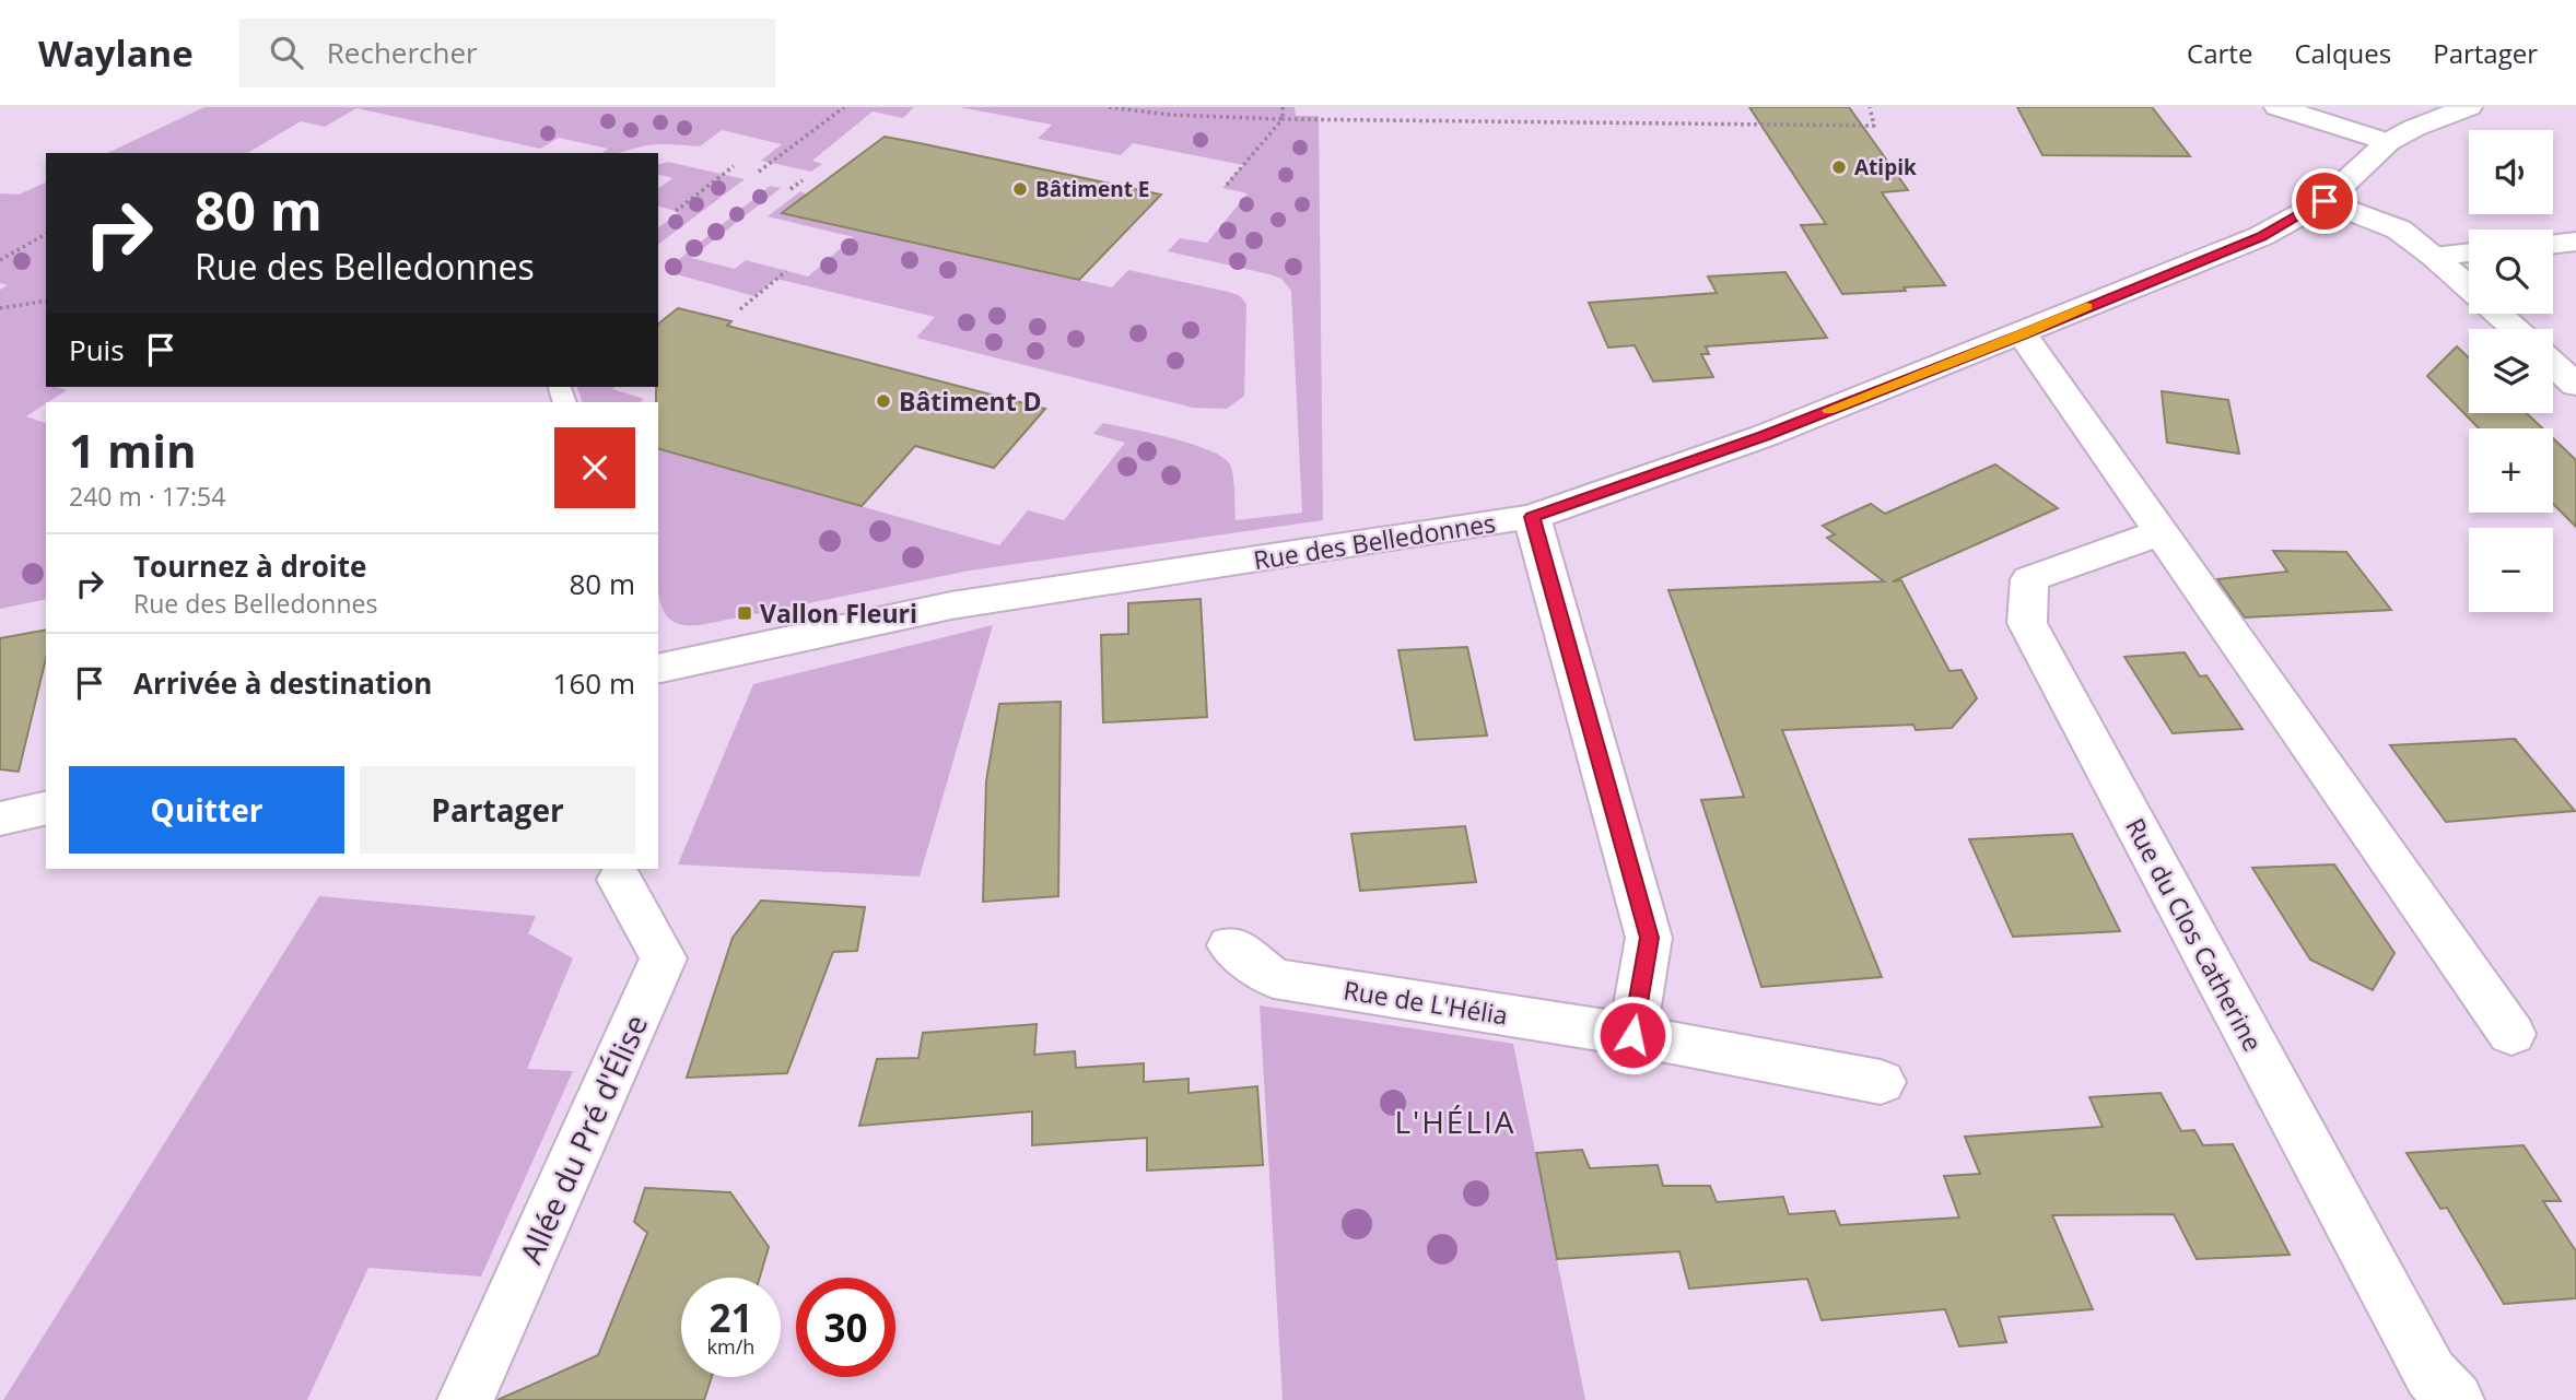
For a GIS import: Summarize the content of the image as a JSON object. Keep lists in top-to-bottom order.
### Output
{
  "streets": {
    "street": [
      "Rue des Belledonnes",
      "Rue du Clos Catherine",
      "Rue de L'Hélia",
      "Allée du Pré d'Élise"
    ]
  },
  "districts": ["L'HÉLIA"],
  "places": {
    "other": ["Atipik", "Bâtiment E", "Bâtiment D"],
    "transit": ["Vallon Fleuri"]
  },
  "page": {
    "header": "Waylane",
    "search": "Rechercher",
    "nav": ["Carte", "Calques", "Partager"],
    "map_buttons": ["+", "−"],
    "turn": ["80 m", "Rue des Belledonnes"],
    "then": "Puis",
    "heading": ["1 min", "240 m · 17:54"],
    "list": [
      {
        "name": "Tournez à droite",
        "note": "Rue des Belledonnes",
        "value": "80 m"
      },
      {
        "name": "Arrivée à destination",
        "value": "160 m"
      }
    ],
    "buttons": ["Quitter", "Partager"],
    "speed": "21 km/h",
    "limit": "30"
  }
}
